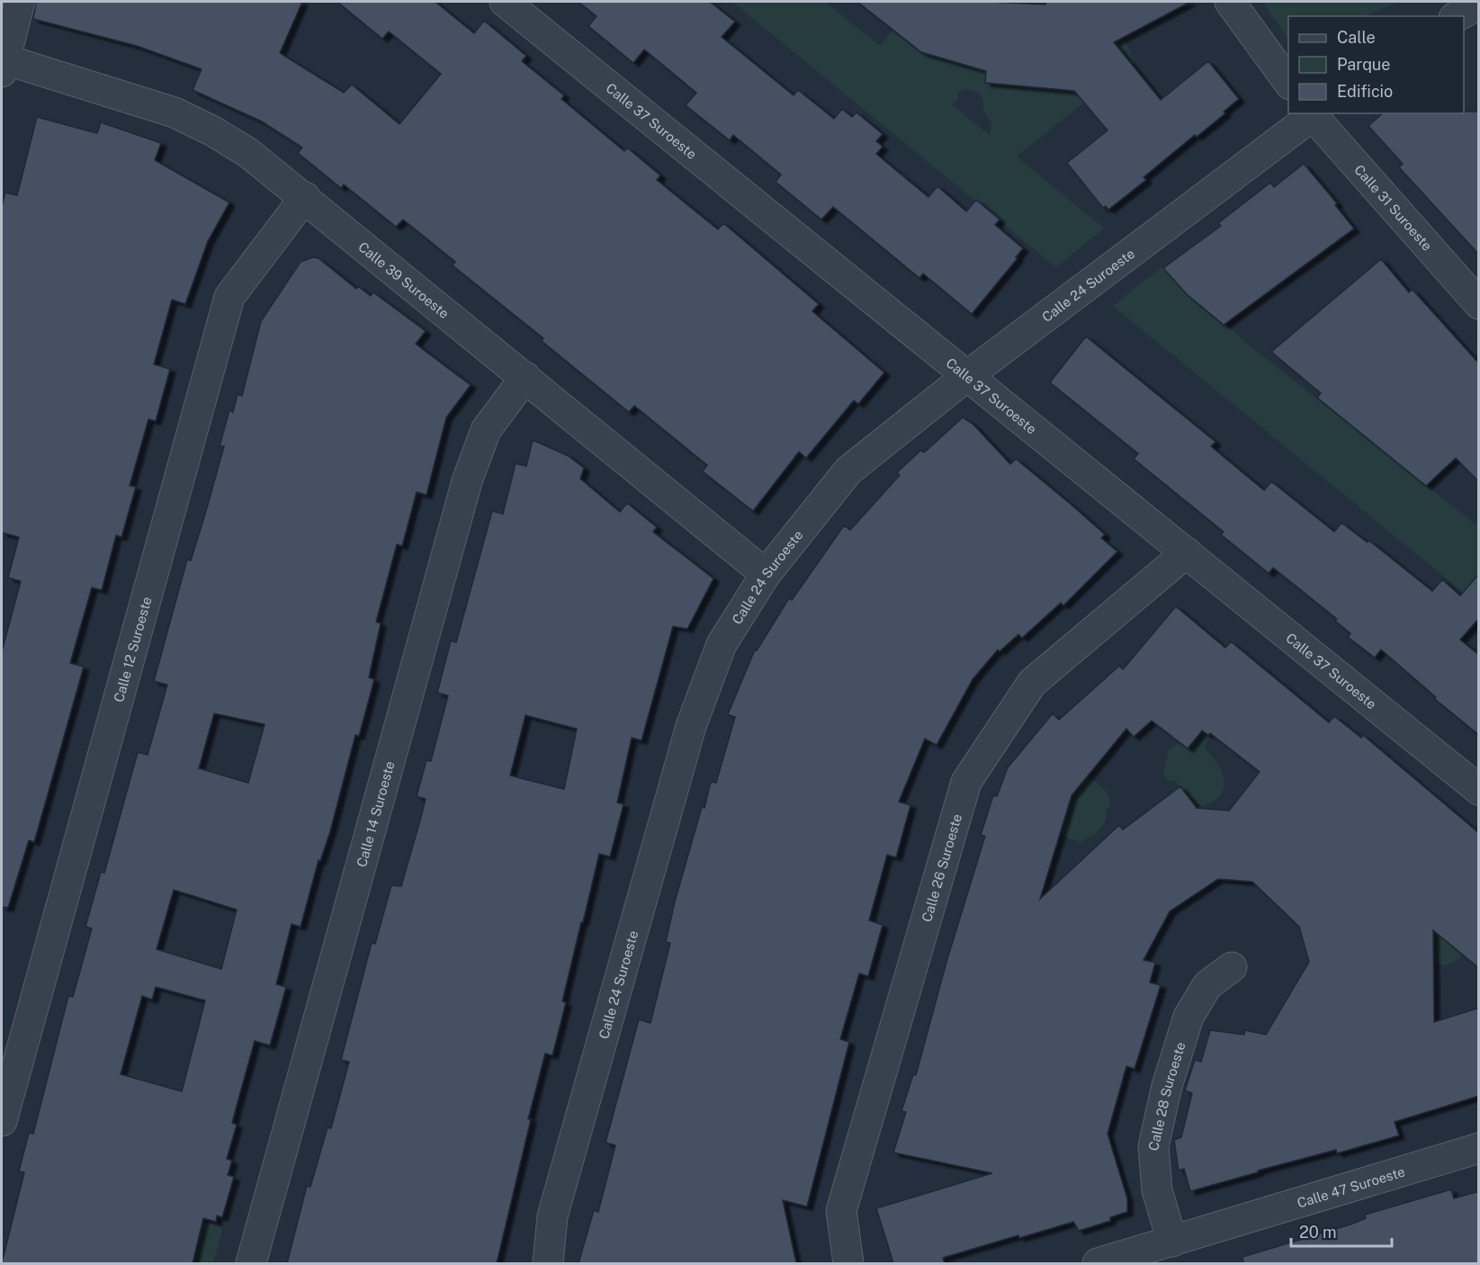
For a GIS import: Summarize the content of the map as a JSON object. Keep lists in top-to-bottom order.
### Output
{
  "streets": {
    "street": [
      "Calle 37 Suroeste",
      "Calle 31 Suroeste",
      "Calle 39 Suroeste",
      "Calle 24 Suroeste",
      "Calle 12 Suroeste",
      "Calle 14 Suroeste",
      "Calle 26 Suroeste",
      "Calle 28 Suroeste",
      "Calle 47 Suroeste"
    ]
  },
  "crossings": [
    ["Calle 37 Suroeste", "Calle 24 Suroeste"],
    ["Calle 37 Suroeste", "Calle 26 Suroeste"],
    ["Calle 31 Suroeste", "Calle 24 Suroeste"],
    ["Calle 39 Suroeste", "Calle 24 Suroeste"],
    ["Calle 39 Suroeste", "Calle 12 Suroeste"],
    ["Calle 39 Suroeste", "Calle 14 Suroeste"],
    ["Calle 28 Suroeste", "Calle 47 Suroeste"]
  ],
  "legend": ["Calle", "Parque", "Edificio"],
  "scale_bar": "20 m"
}
